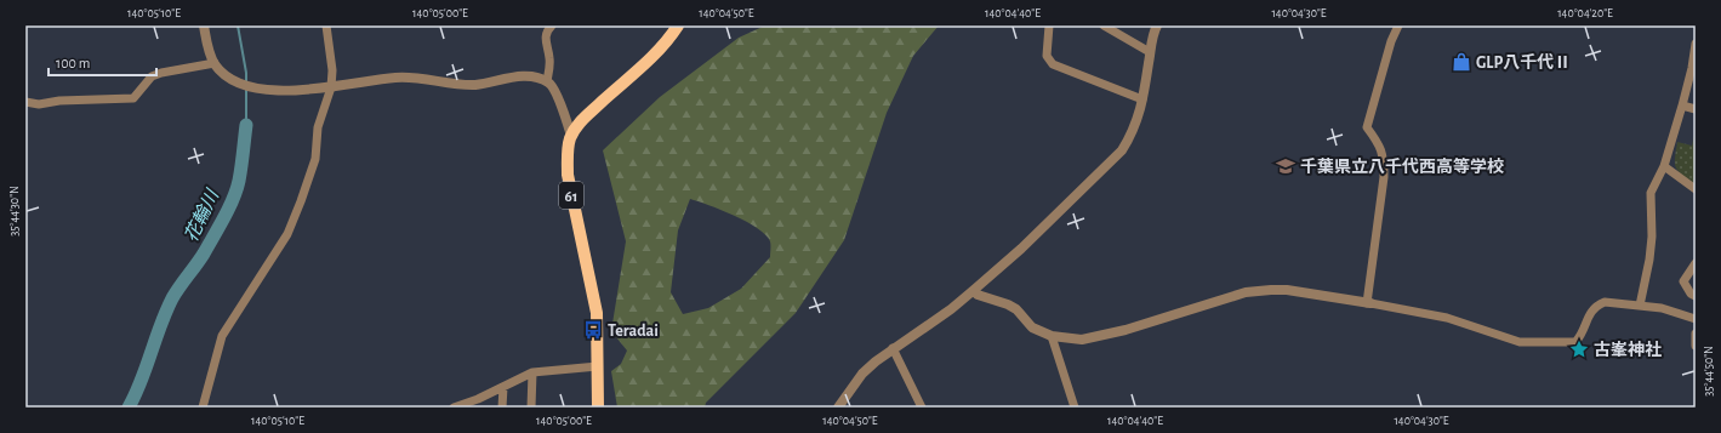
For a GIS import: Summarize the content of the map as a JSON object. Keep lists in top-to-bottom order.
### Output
{
  "streets": {
    "main road": ["61"]
  },
  "water": ["花輪川"],
  "places": {
    "shop": ["GLP八千代Ⅱ"],
    "school or university": ["千葉県立八千代西高等学校"],
    "bus stop": ["Teradai"],
    "place": ["古峯神社"]
  },
  "scale_bar": "100 m",
  "coordinates": [
    "140°05'10\"E",
    "140°05'00\"E",
    "140°04'50\"E",
    "140°04'40\"E",
    "140°04'30\"E",
    "140°04'20\"E",
    "35°44'30\"N",
    "35°44'50\"N"
  ]
}
